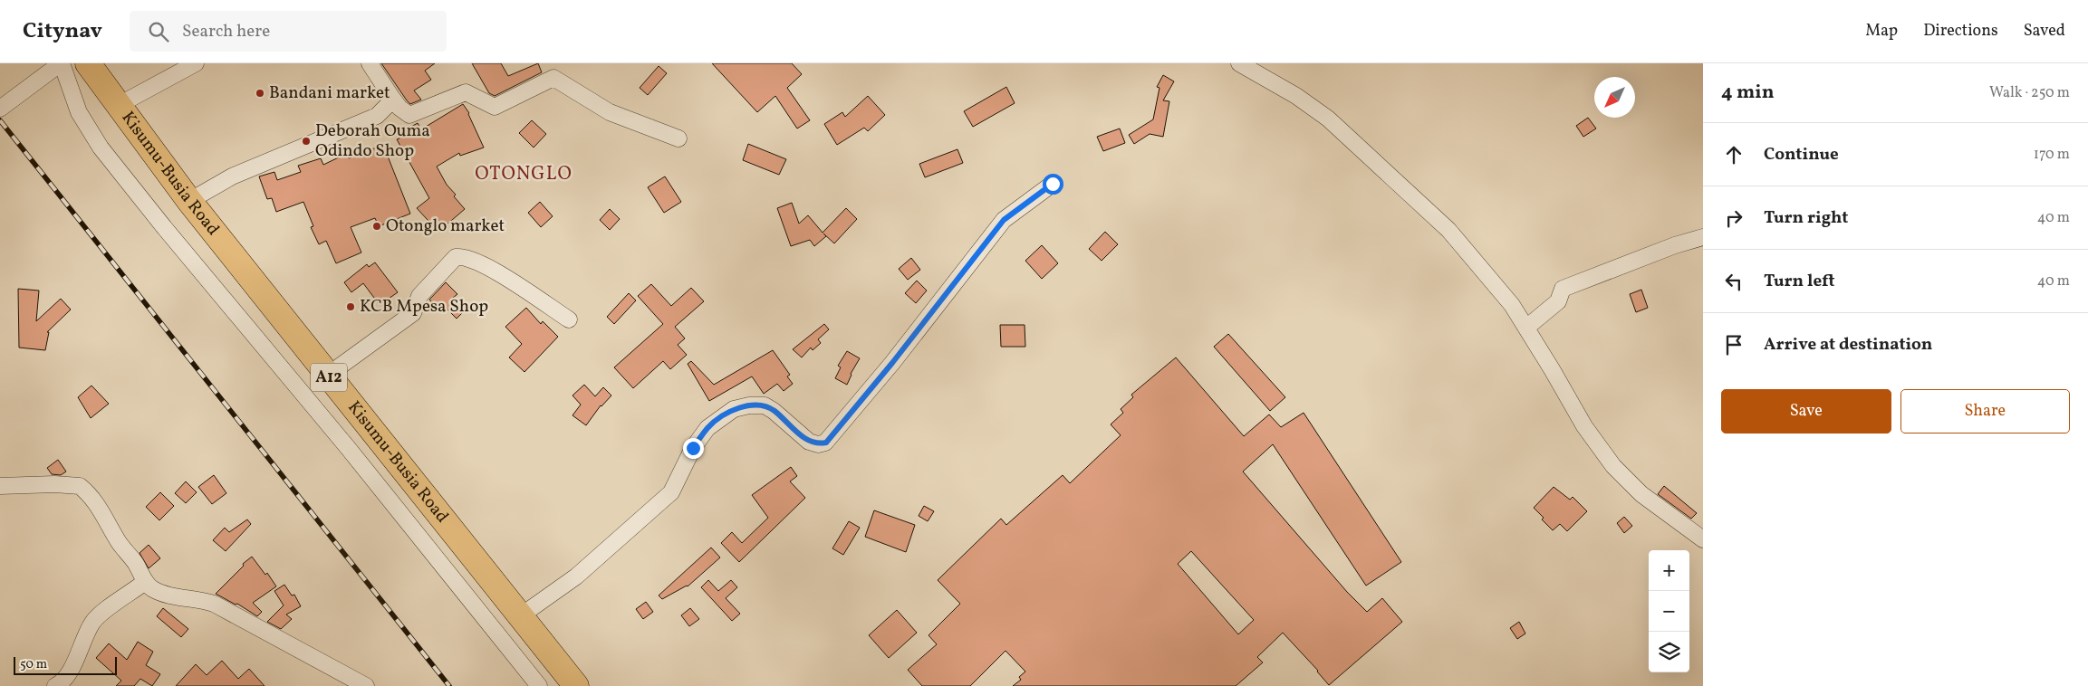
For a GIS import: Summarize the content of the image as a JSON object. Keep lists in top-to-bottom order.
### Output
{
  "streets": {
    "highway": ["Kisumu-Busia Road", "A12"]
  },
  "districts": ["OTONGLO"],
  "places": [
    "Bandani market",
    "Deborah Ouma Odindo Shop",
    "Otonglo market",
    "KCB Mpesa Shop"
  ],
  "scale_bar": "50 m",
  "north": "bottom left",
  "page": {
    "header": "Citynav",
    "search": "Search here",
    "nav": ["Map", "Directions", "Saved"],
    "heading": ["4 min", "Walk · 250 m"],
    "list": [
      ["Continue", "170 m"],
      ["Turn right", "40 m"],
      ["Turn left", "40 m"],
      "Arrive at destination"
    ],
    "buttons": ["Save", "Share"],
    "map_buttons": ["+", "−"],
    "scale": "50 m"
  }
}
